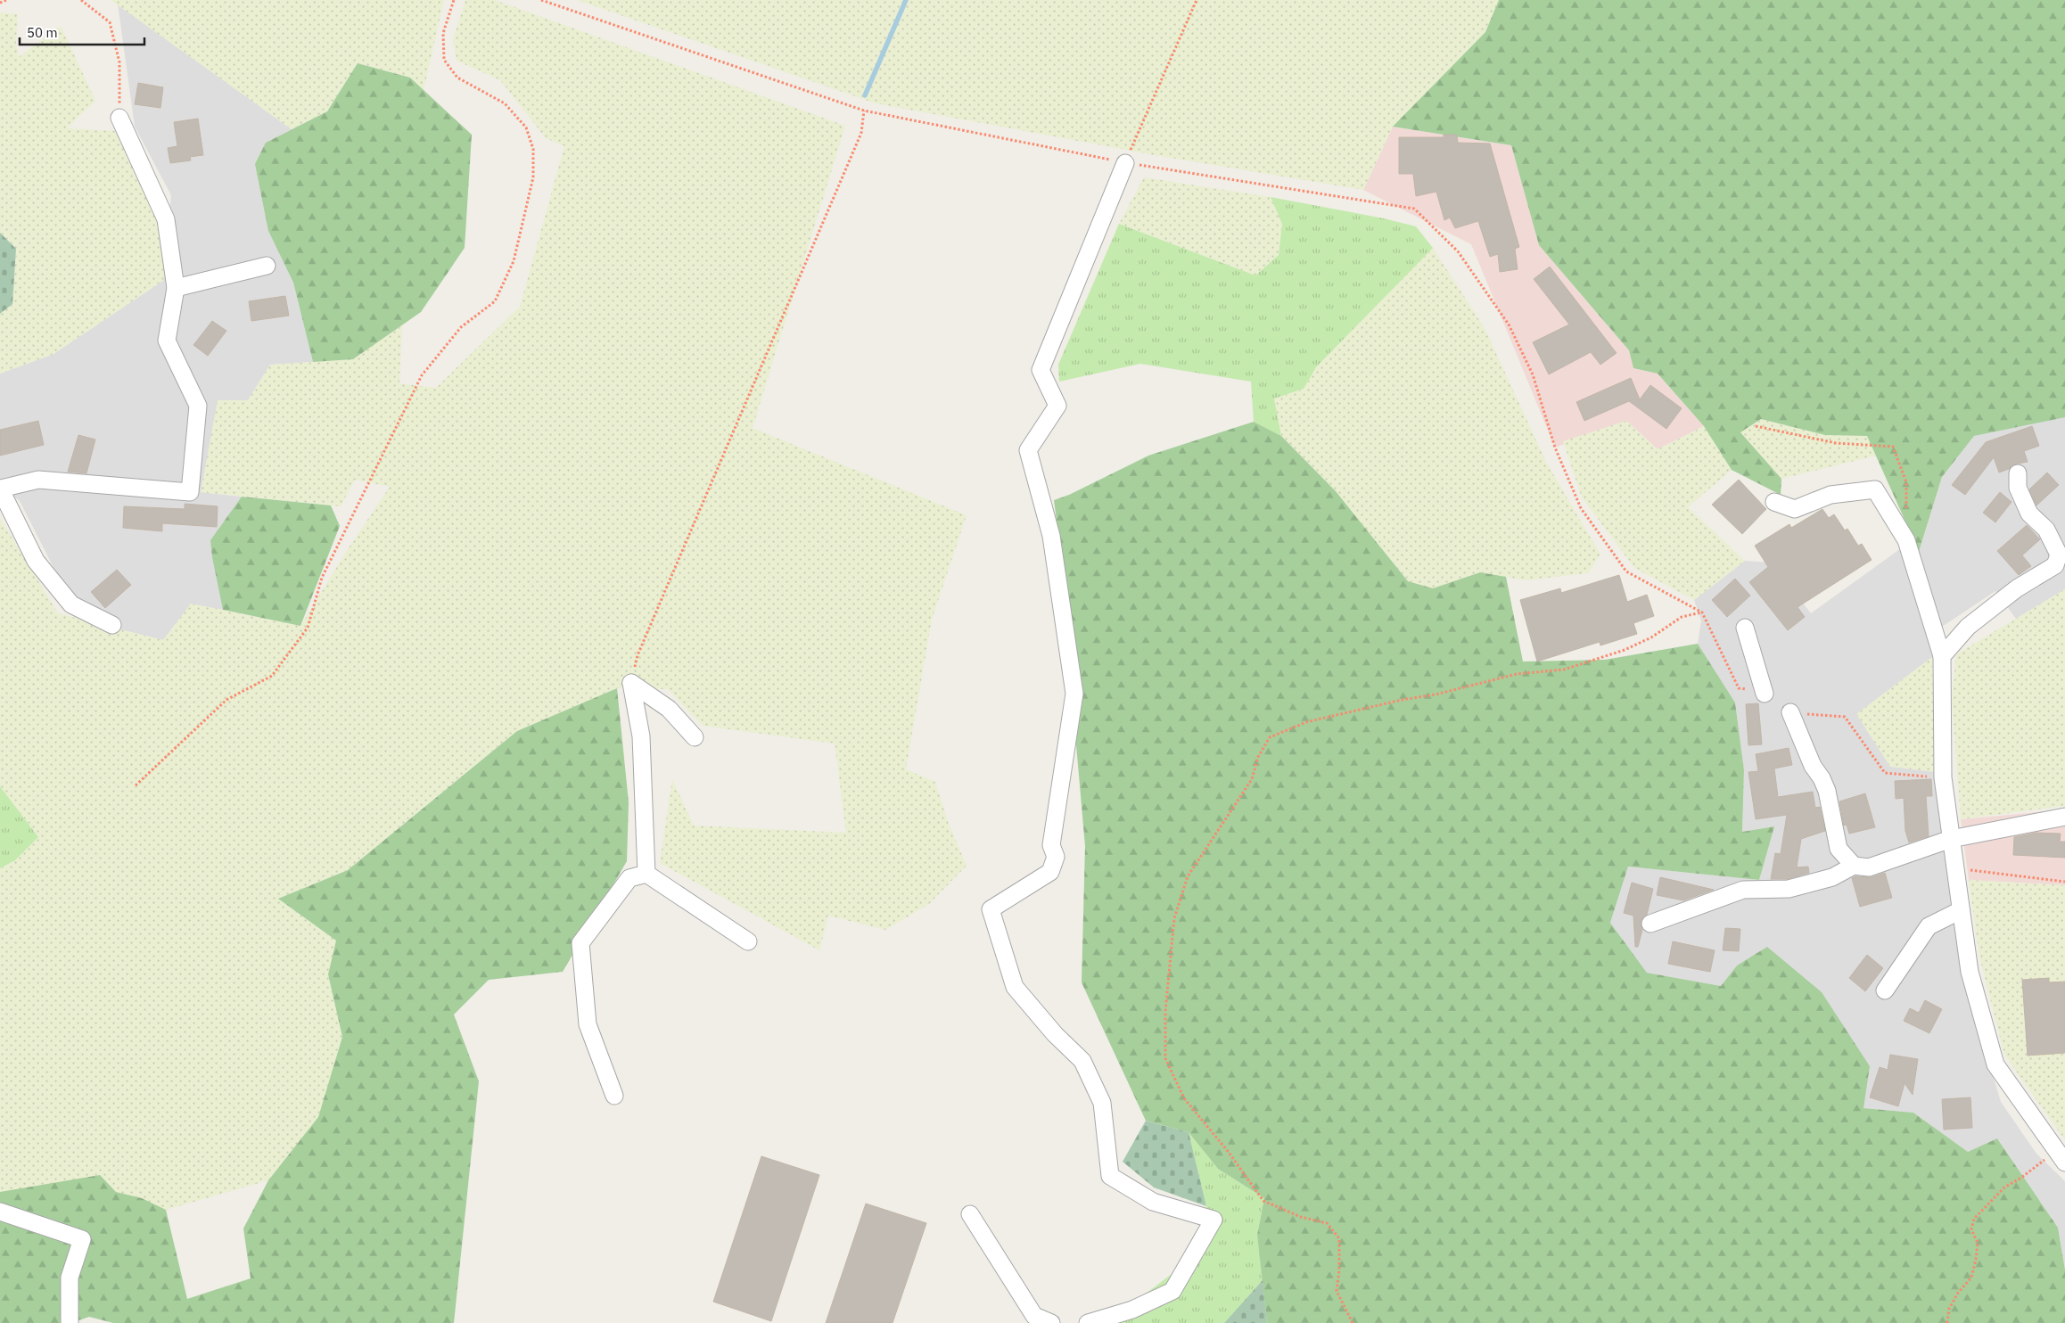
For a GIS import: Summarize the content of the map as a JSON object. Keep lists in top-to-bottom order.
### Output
{
  "scale_bar": "50 m"
}
